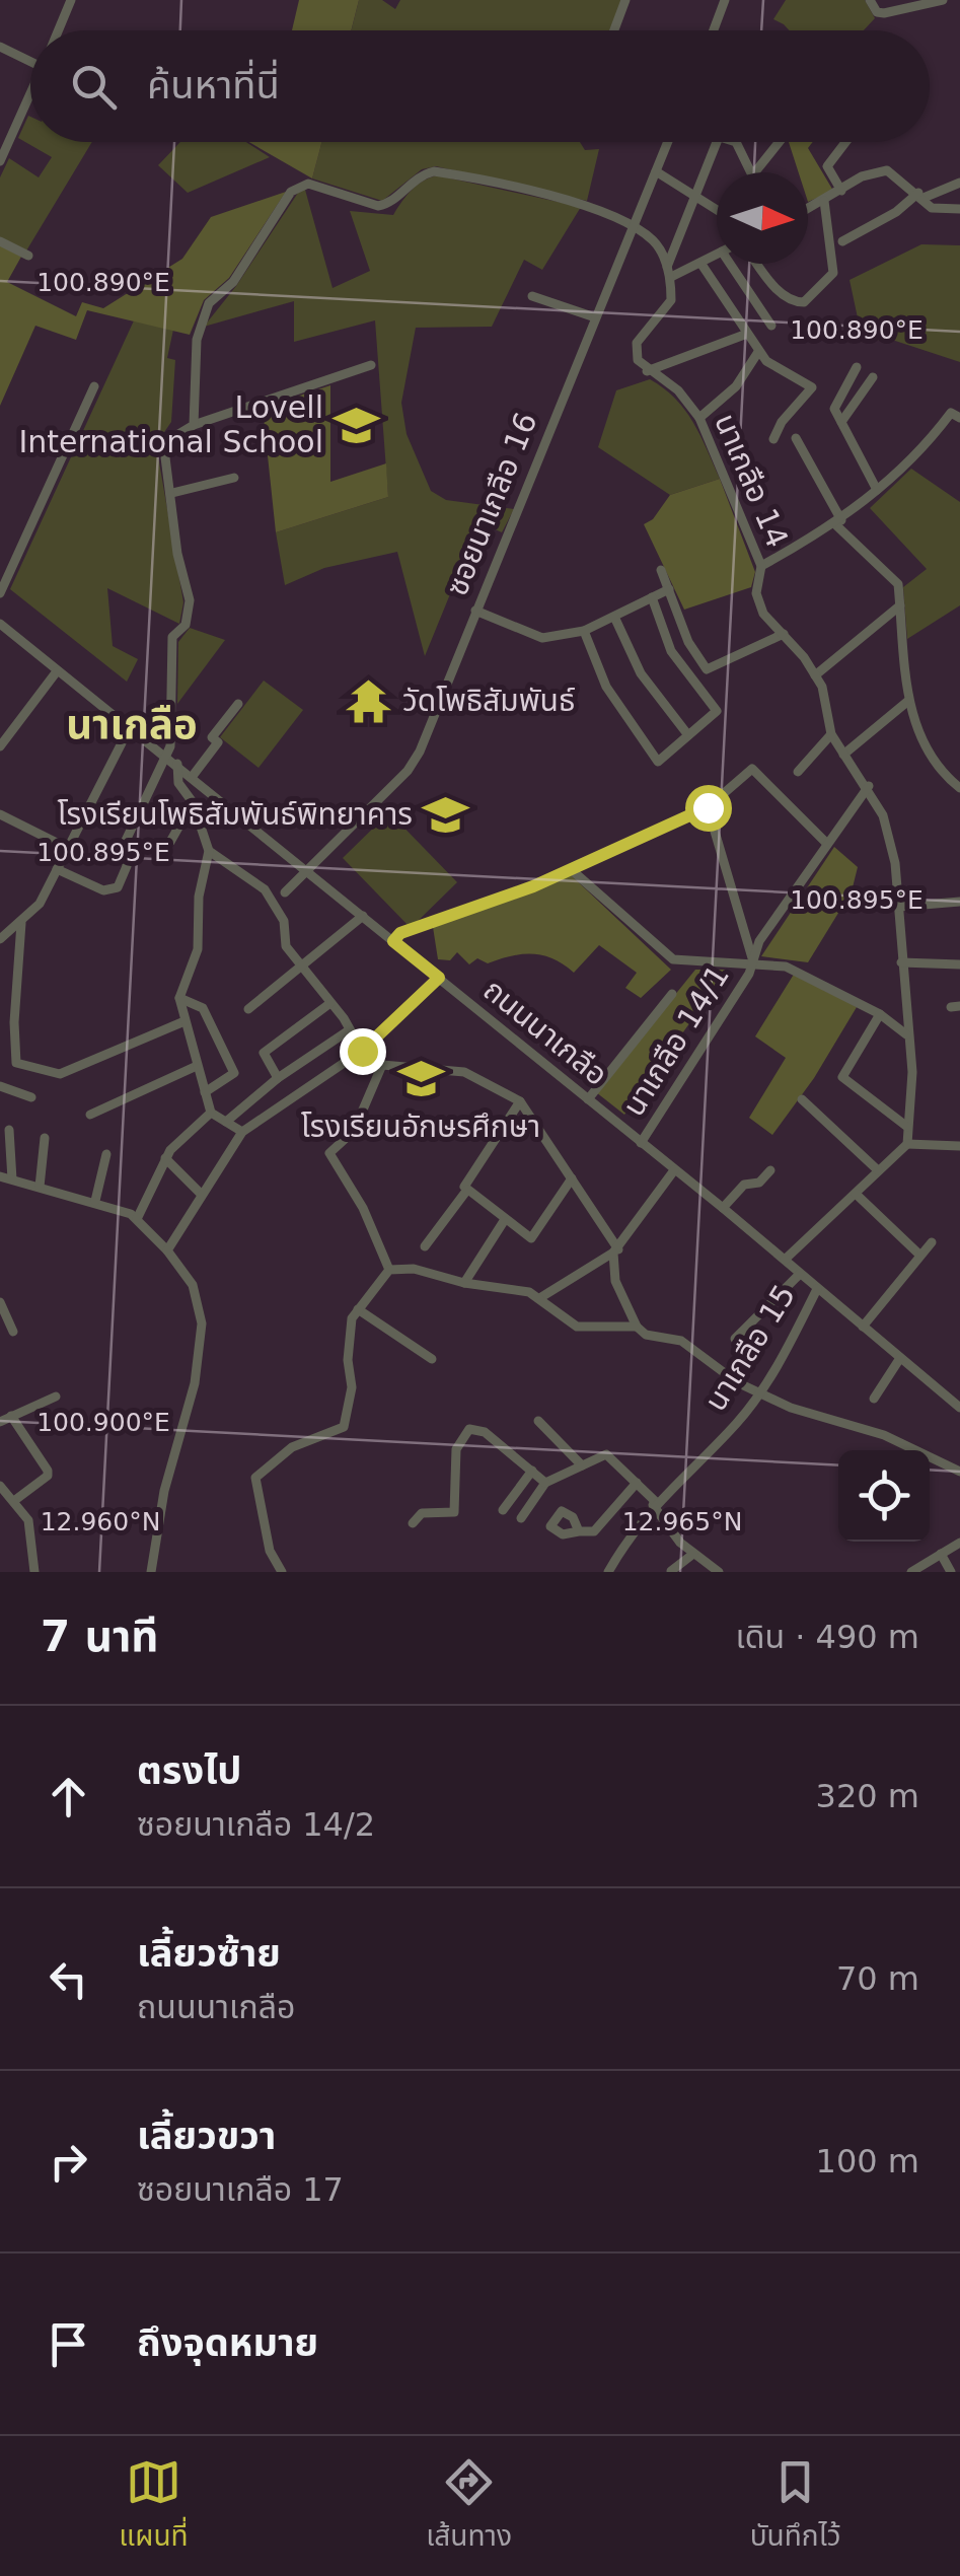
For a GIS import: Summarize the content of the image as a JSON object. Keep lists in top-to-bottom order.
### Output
{
  "streets": {
    "street": [
      "นาเกลือ 14",
      "ซอยนาเกลือ 16",
      "ถนนนาเกลือ",
      "นาเกลือ 14/1",
      "นาเกลือ 15"
    ]
  },
  "crossings": [
    ["นาเกลือ 14", "นาเกลือ 14/1"],
    ["ซอยนาเกลือ 16", "ถนนนาเกลือ"],
    ["ถนนนาเกลือ", "นาเกลือ 14/1"],
    ["ถนนนาเกลือ", "นาเกลือ 15"]
  ],
  "districts": ["นาเกลือ"],
  "places": {
    "school or university": ["Lovell International School", "โรงเรียนโพธิสัมพันธ์พิทยาคาร", "โรงเรียนอักษรศึกษา"],
    "temple": ["วัดโพธิสัมพันธ์"]
  },
  "north": "right",
  "page": {
    "search": "ค้นหาที่นี่",
    "heading": ["7 นาที", "เดิน · 490 m"],
    "list": [
      ["ตรงไป", "ซอยนาเกลือ 14/2", "320 m"],
      ["เลี้ยวซ้าย", "ถนนนาเกลือ", "70 m"],
      ["เลี้ยวขวา", "ซอยนาเกลือ 17", "100 m"],
      "ถึงจุดหมาย"
    ],
    "nav": ["แผนที่", "เส้นทาง", "บันทึกไว้"]
  },
  "coordinates": [
    "100.890°E",
    "100.895°E",
    "100.900°E",
    "12.960°N",
    "12.965°N"
  ]
}
